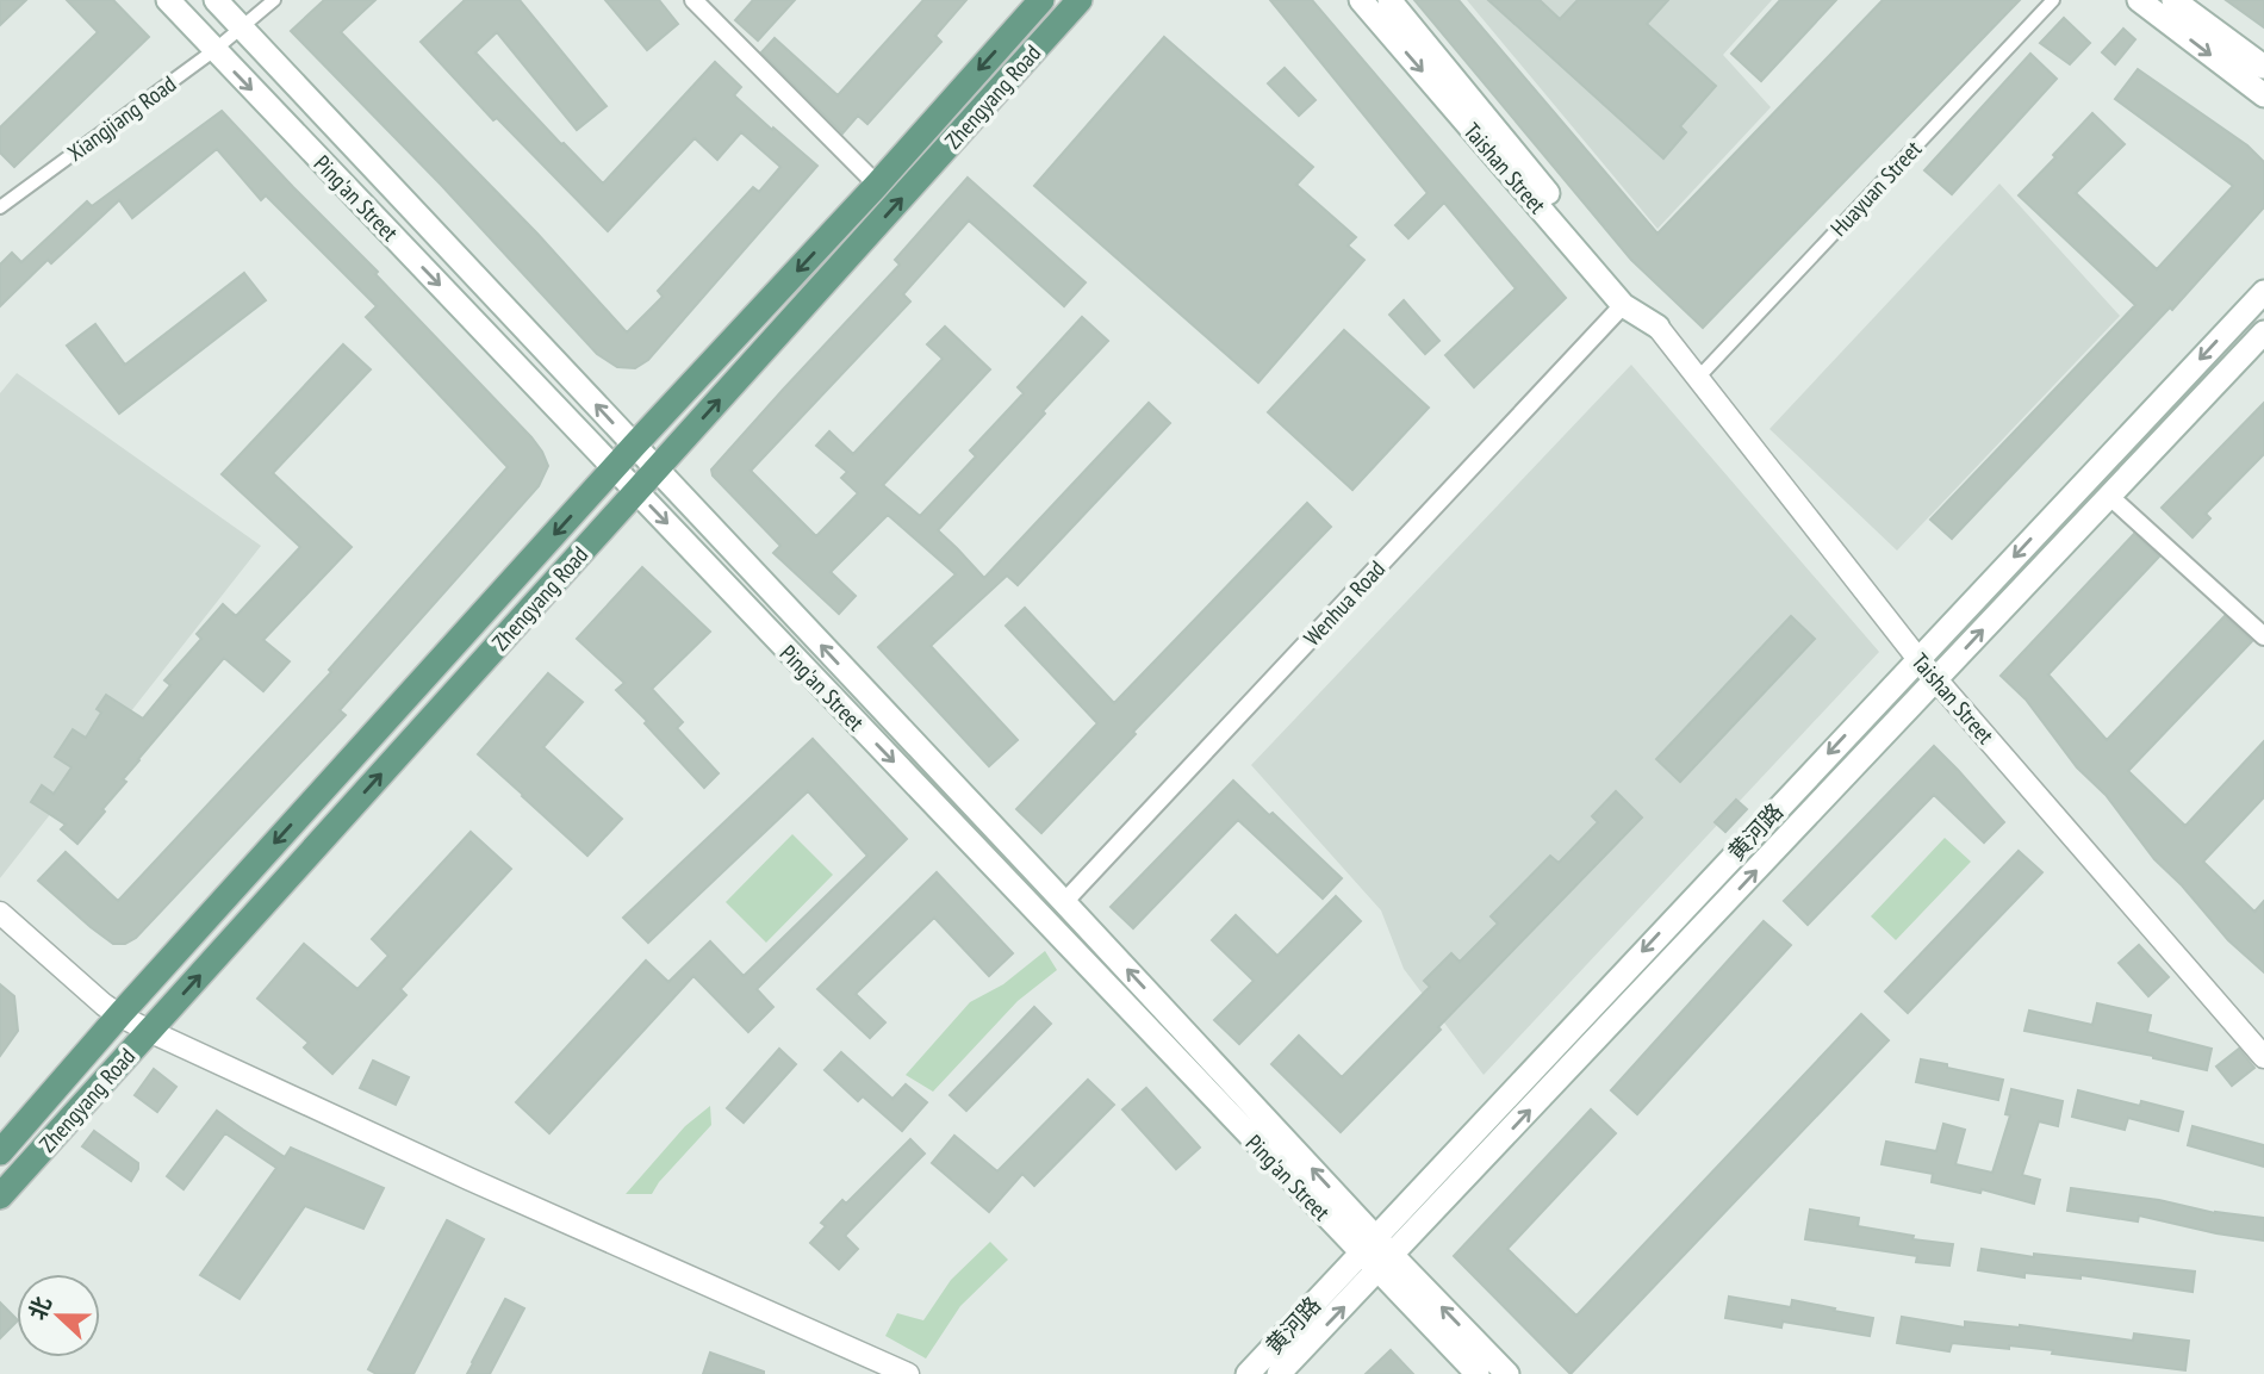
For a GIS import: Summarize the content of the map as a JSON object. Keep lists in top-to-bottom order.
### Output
{
  "streets": {
    "main road": [
      "Zhengyang Road",
      "Taishan Street",
      "Ping'an Street",
      "黄河路"
    ],
    "street": ["Xiangjiang Road", "Huayuan Street", "Wenhua Road"]
  },
  "crossings": [
    ["Zhengyang Road", "Ping'an Street"],
    ["Xiangjiang Road", "Ping'an Street"],
    ["Taishan Street", "Huayuan Street"],
    ["Taishan Street", "Wenhua Road"],
    ["Taishan Street", "黄河路"],
    ["Ping'an Street", "Wenhua Road"],
    ["Ping'an Street", "黄河路"]
  ],
  "north": "left"
}
